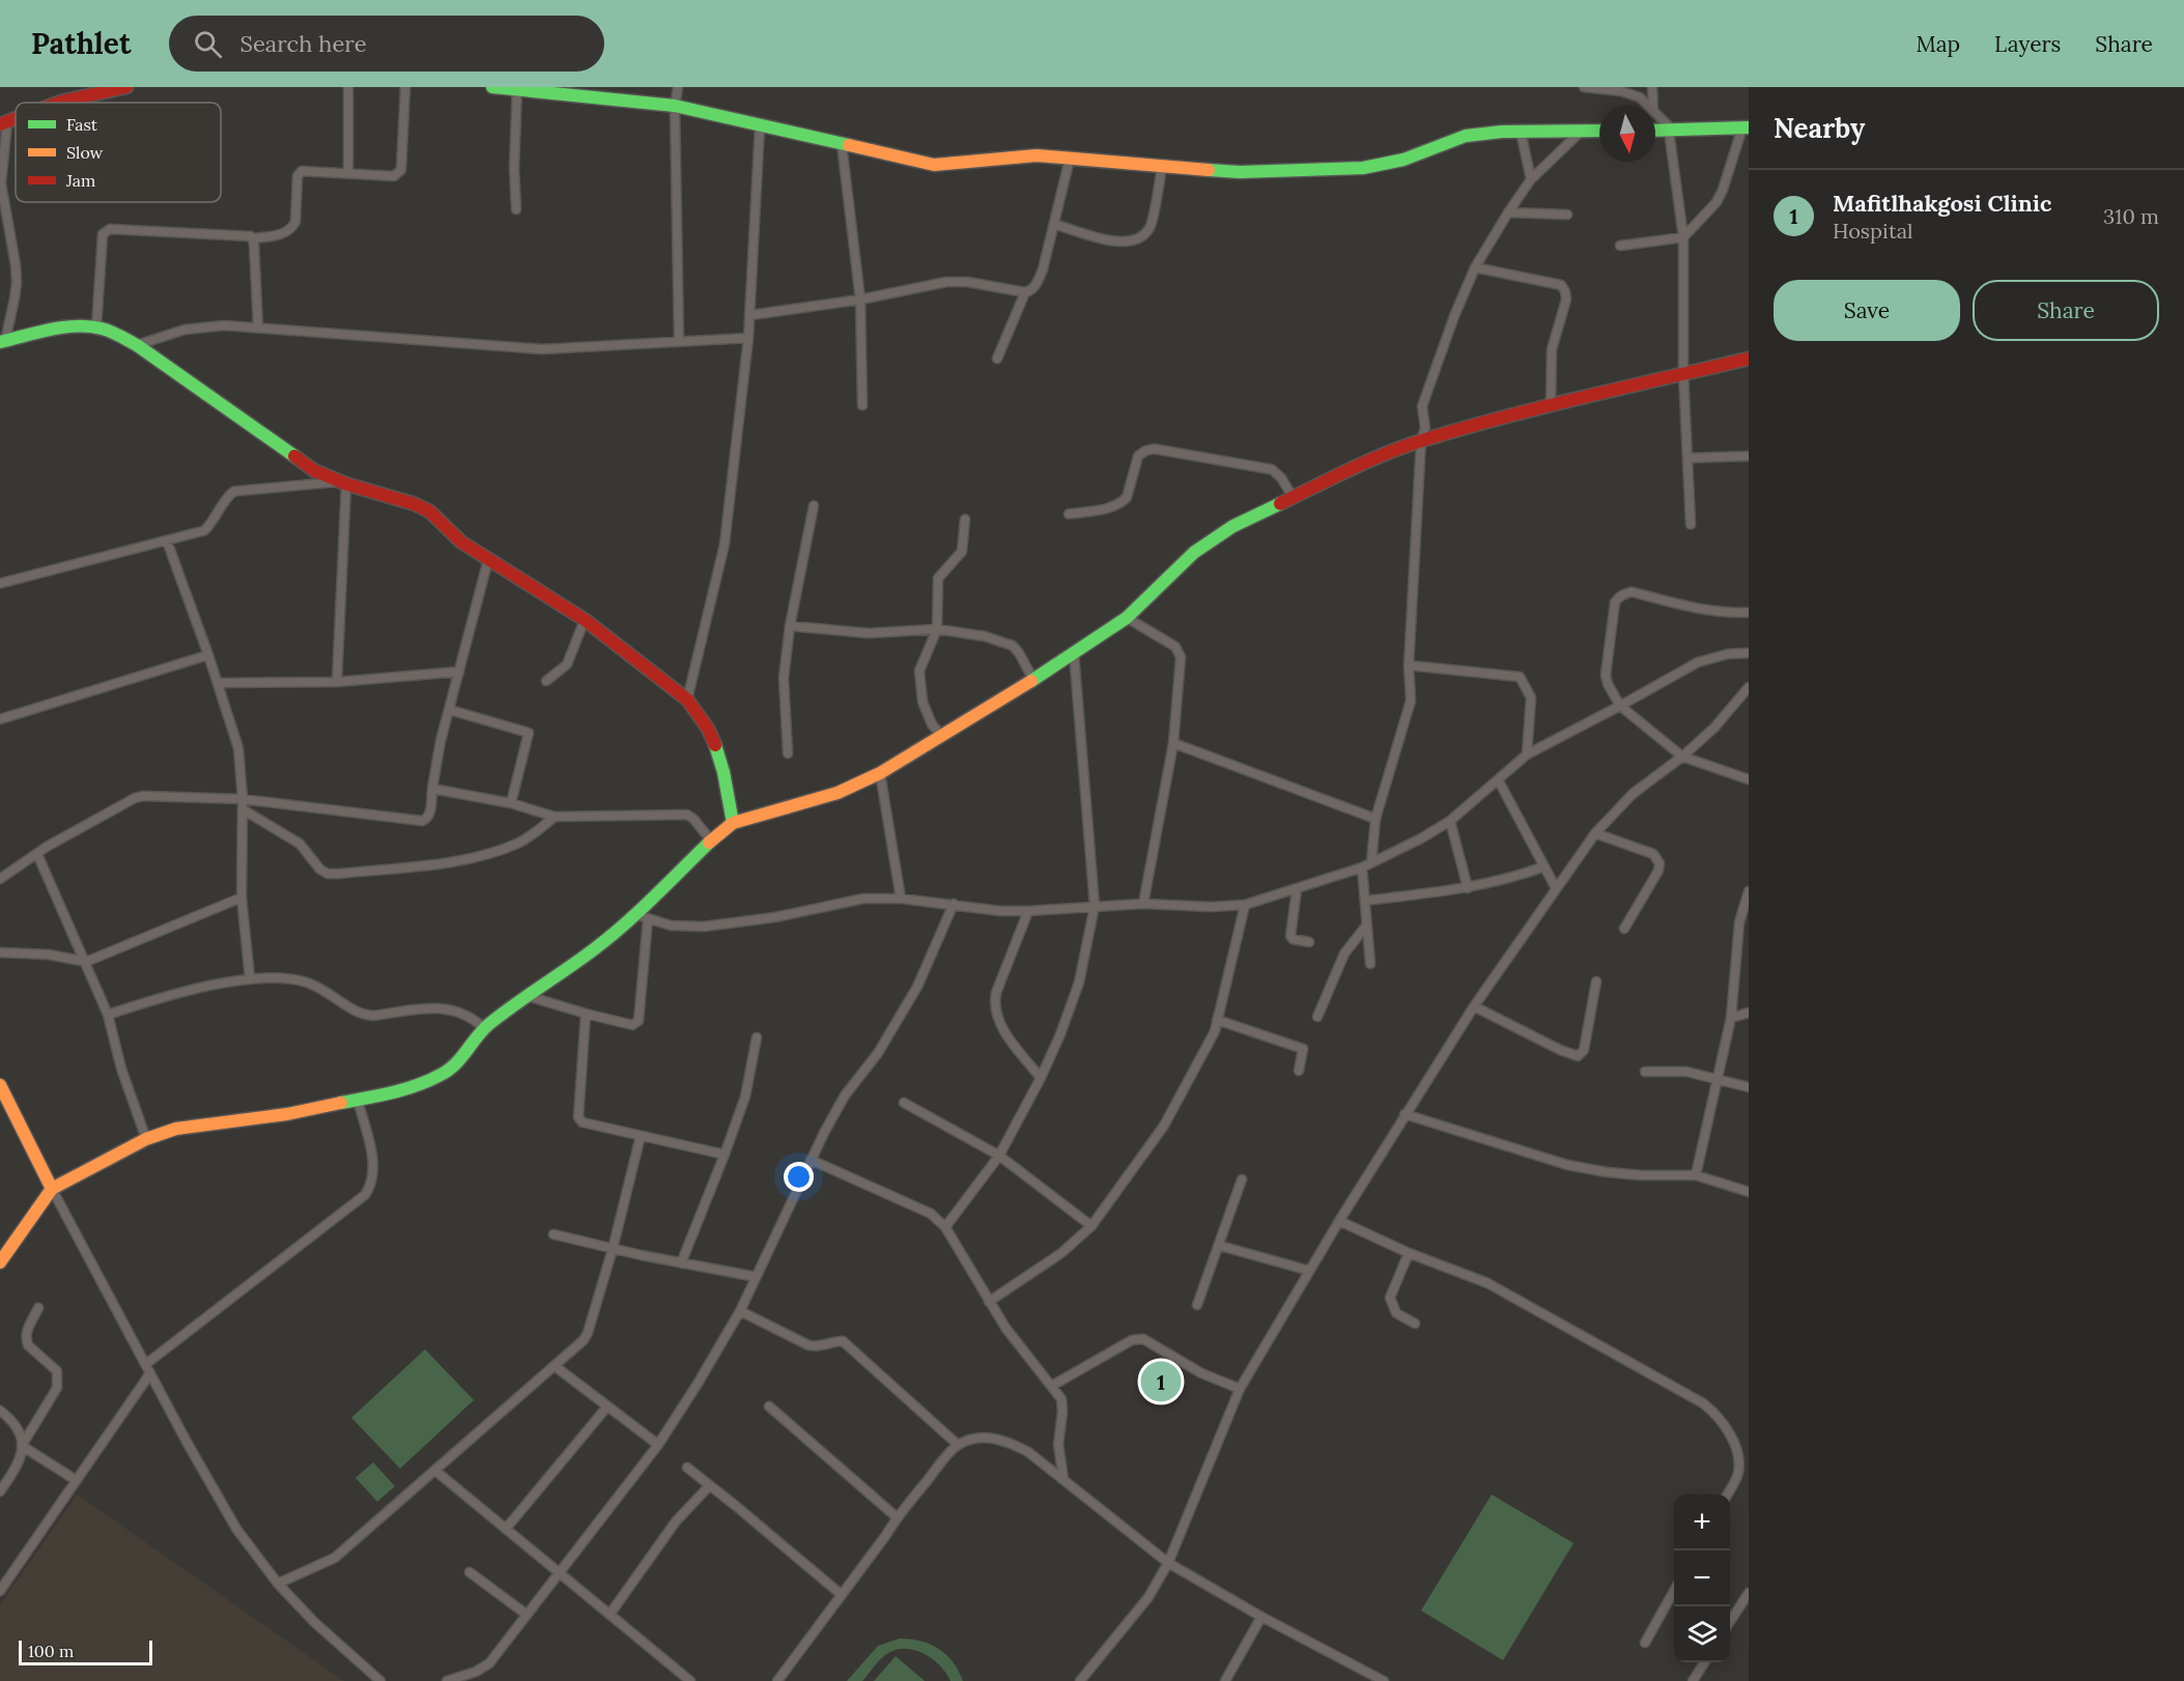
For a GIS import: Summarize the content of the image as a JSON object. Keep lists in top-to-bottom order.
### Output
{
  "legend": ["Fast", "Slow", "Jam"],
  "scale_bar": "100 m",
  "north": "bottom",
  "page": {
    "header": "Pathlet",
    "search": "Search here",
    "nav": ["Map", "Layers", "Share"],
    "heading": "Nearby",
    "list": [
      {
        "mark": "1",
        "name": "Mafitlhakgosi Clinic",
        "note": "Hospital",
        "value": "310 m"
      }
    ],
    "buttons": ["Save", "Share"],
    "pins": "1",
    "map_buttons": ["+", "−"],
    "scale": "100 m"
  }
}
